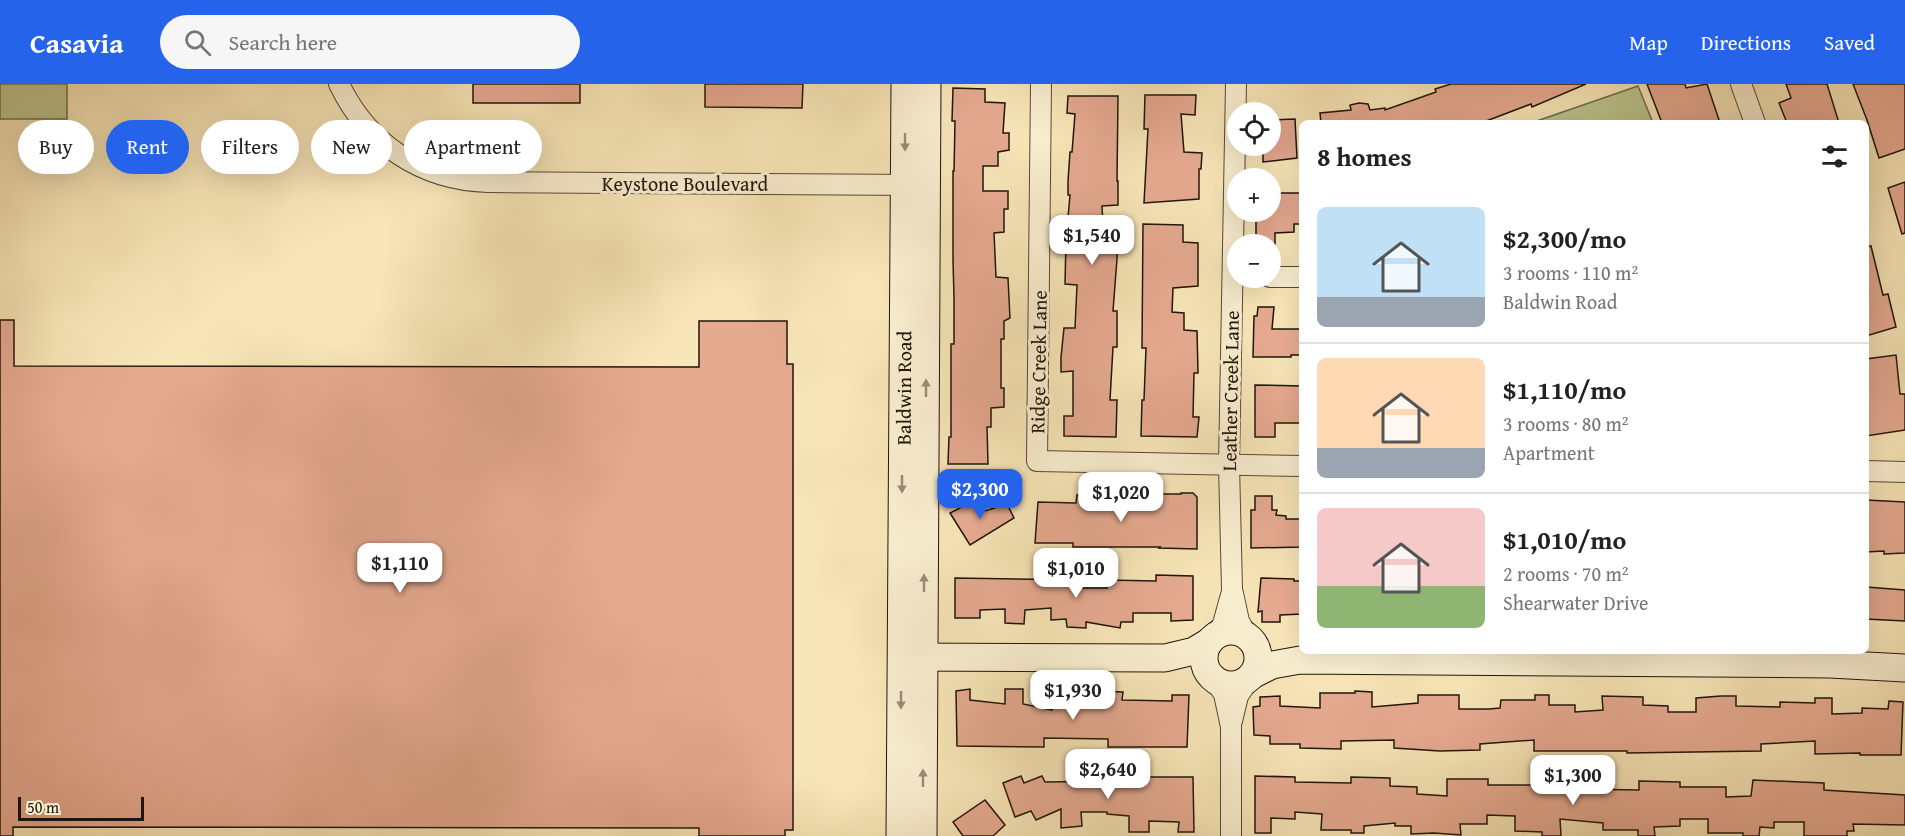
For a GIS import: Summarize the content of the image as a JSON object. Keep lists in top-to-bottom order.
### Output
{
  "streets": {
    "street": [
      "Keystone Boulevard",
      "Ridge Creek Lane",
      "Baldwin Road",
      "Leather Creek Lane"
    ]
  },
  "crossings": [
    ["Keystone Boulevard", "Baldwin Road"],
    ["Ridge Creek Lane", "Leather Creek Lane"]
  ],
  "scale_bar": "50 m",
  "page": {
    "header": "Casavia",
    "search": "Search here",
    "nav": ["Map", "Directions", "Saved"],
    "map_buttons": ["+", "−"],
    "chip": [
      "Buy",
      "Rent",
      "Filters",
      "New",
      "Apartment"
    ],
    "heading": "8 homes",
    "list": [
      {
        "name": "$2,300/mo",
        "note": "3 rooms · 110 m² · Baldwin Road"
      },
      {
        "name": "$1,110/mo",
        "note": "3 rooms · 80 m² · Apartment"
      },
      {
        "name": "$1,010/mo",
        "note": "2 rooms · 70 m² · Shearwater Drive"
      }
    ],
    "price": [
      "$1,540",
      "$2,300",
      "$1,020",
      "$1,110",
      "$1,010",
      "$1,930",
      "$2,640",
      "$1,300"
    ],
    "scale": "50 m"
  }
}
